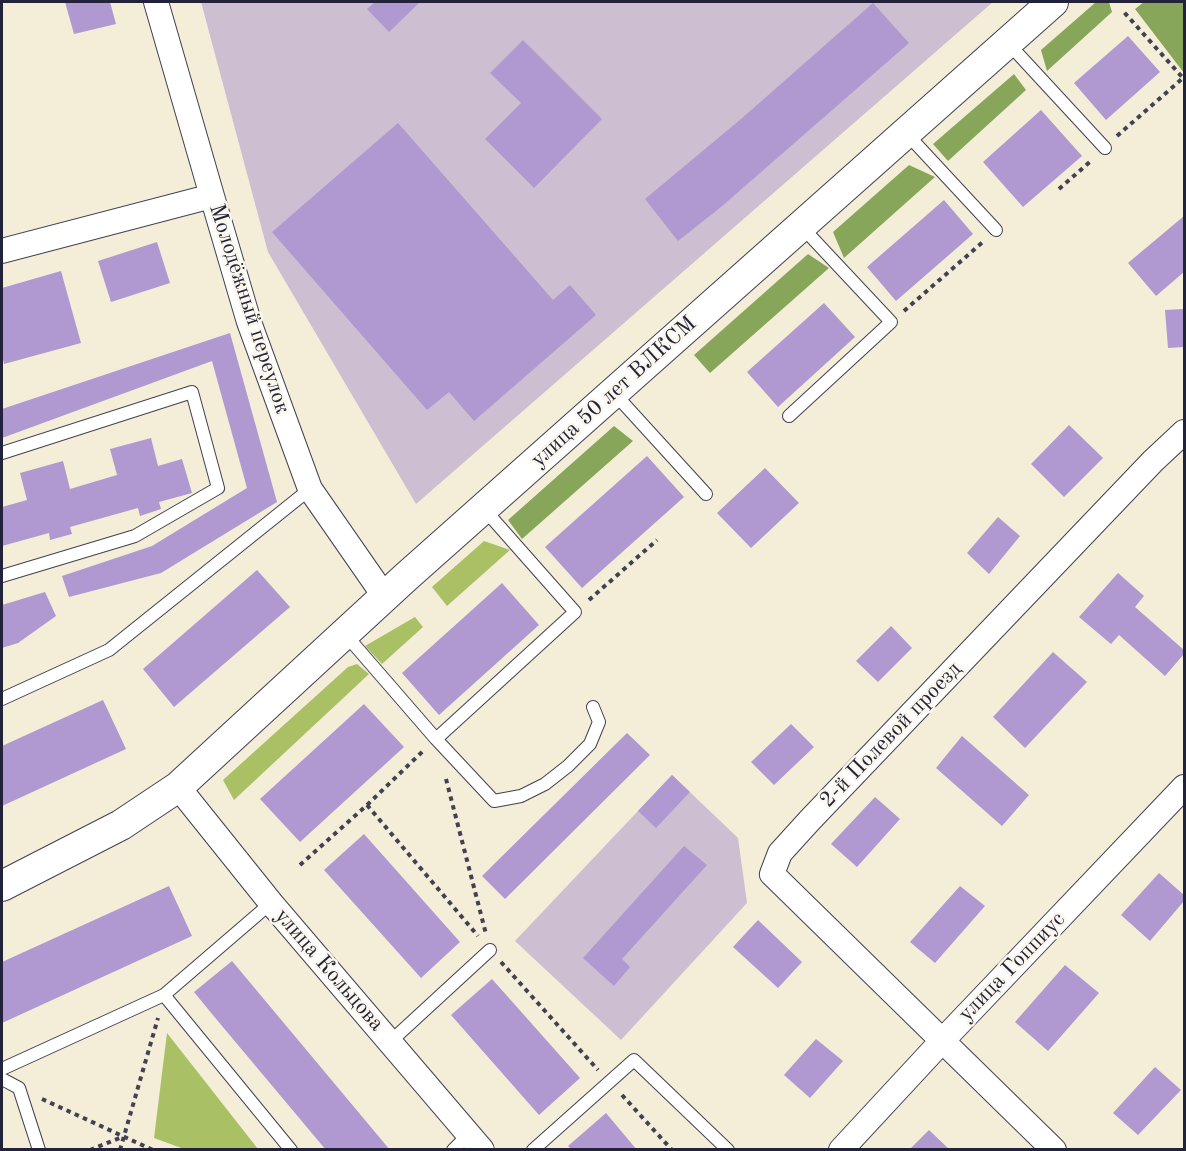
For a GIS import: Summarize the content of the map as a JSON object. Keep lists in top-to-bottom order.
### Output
{
  "streets": {
    "street": [
      "Молодёжный переулок",
      "улица 50 лет ВЛКСМ",
      "2-й Полевой проезд",
      "улица Гоппиус",
      "улица Кольцова"
    ]
  },
  "crossings": [
    ["Молодёжный переулок", "улица 50 лет ВЛКСМ"],
    ["улица 50 лет ВЛКСМ", "улица Кольцова"],
    ["2-й Полевой проезд", "улица Гоппиус"]
  ]
}
